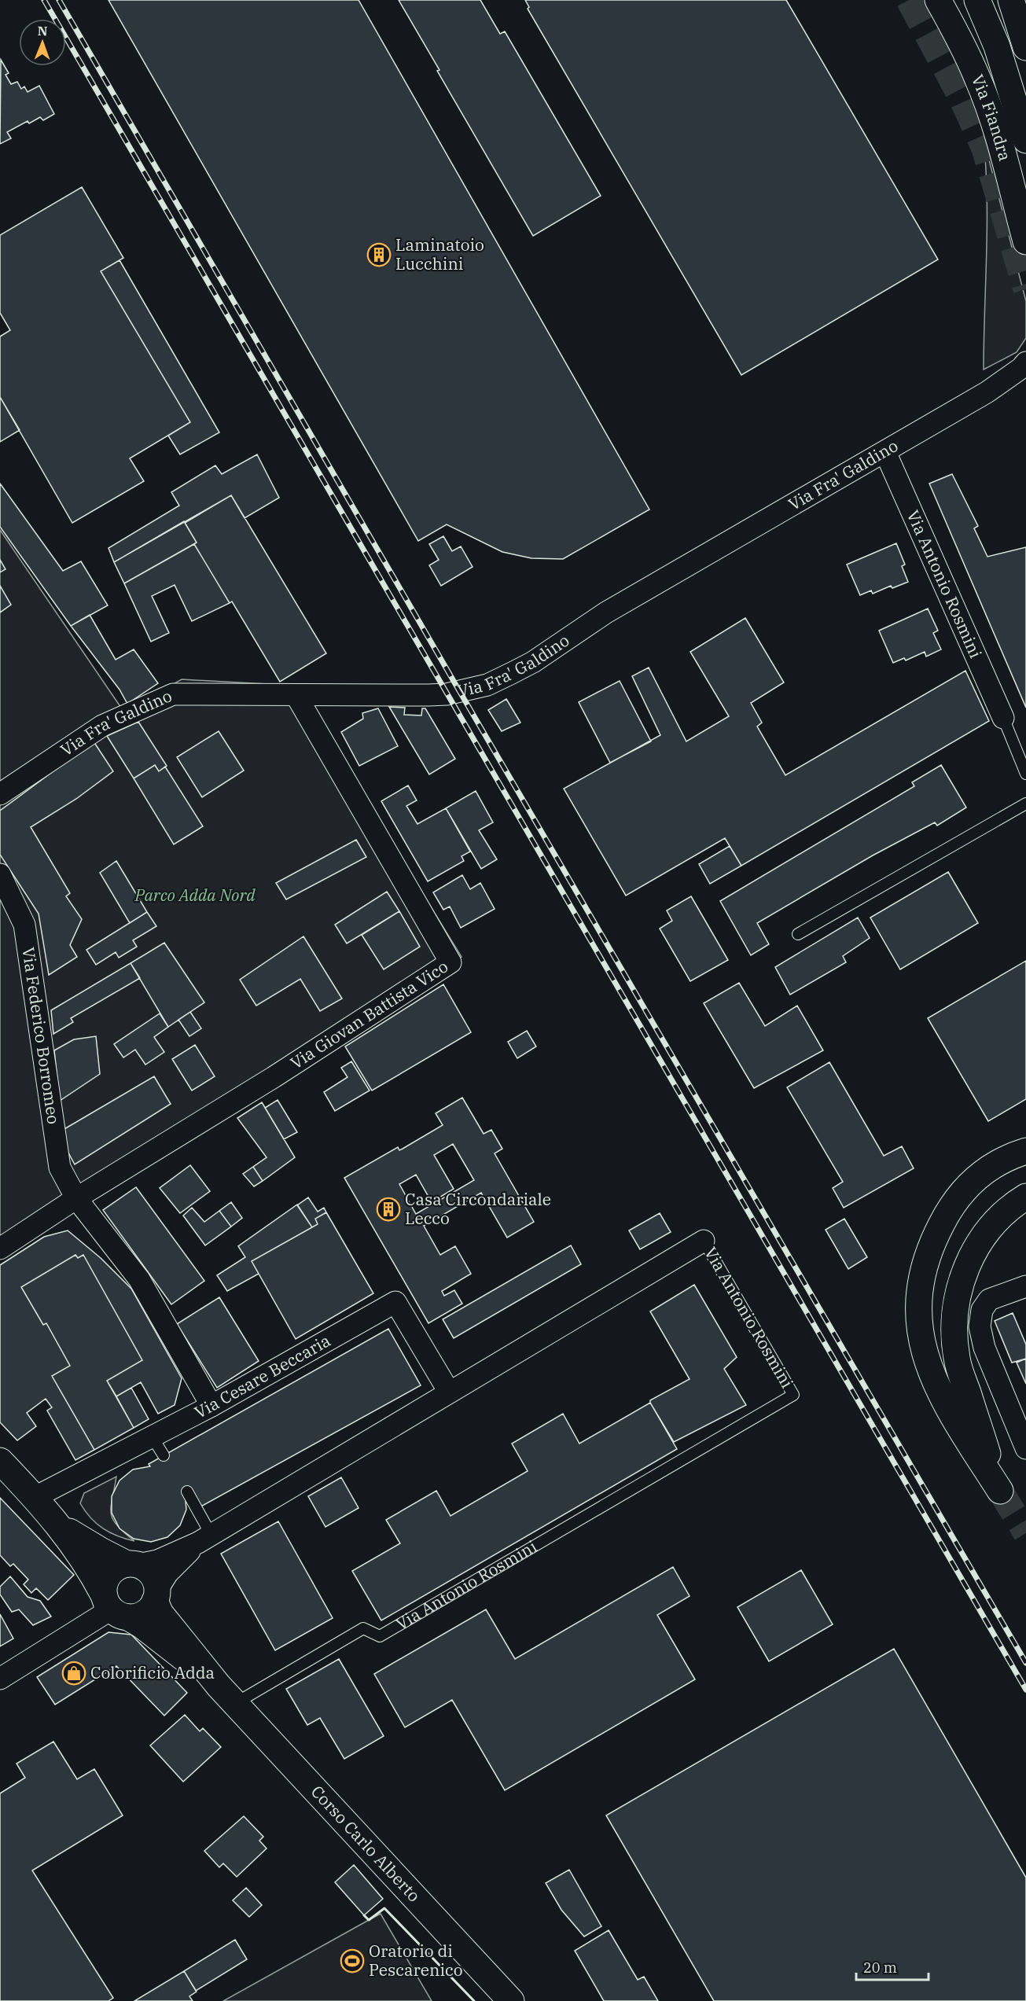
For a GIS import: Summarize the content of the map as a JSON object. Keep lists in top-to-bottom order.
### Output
{
  "streets": {
    "main road": ["Via Fiandra", "Corso Carlo Alberto"],
    "street": [
      "Via Fra' Galdino",
      "Via Antonio Rosmini",
      "Via Giovan Battista Vico",
      "Via Federico Borromeo",
      "Via Cesare Beccaria"
    ]
  },
  "crossings": [
    ["Via Fra' Galdino", "Via Antonio Rosmini"],
    ["Via Fra' Galdino", "Via Giovan Battista Vico"],
    ["Via Antonio Rosmini", "Via Cesare Beccaria"],
    ["Via Antonio Rosmini", "Corso Carlo Alberto"],
    ["Via Giovan Battista Vico", "Via Federico Borromeo"],
    ["Via Federico Borromeo", "Via Cesare Beccaria"]
  ],
  "parks": ["Parco Adda Nord"],
  "places": {
    "building": ["Laminatoio Lucchini", "Casa Circondariale Lecco"],
    "shop": ["Colorificio Adda"],
    "sports": ["Oratorio di Pescarenico"]
  },
  "scale_bar": "20 m",
  "north": "top"
}
